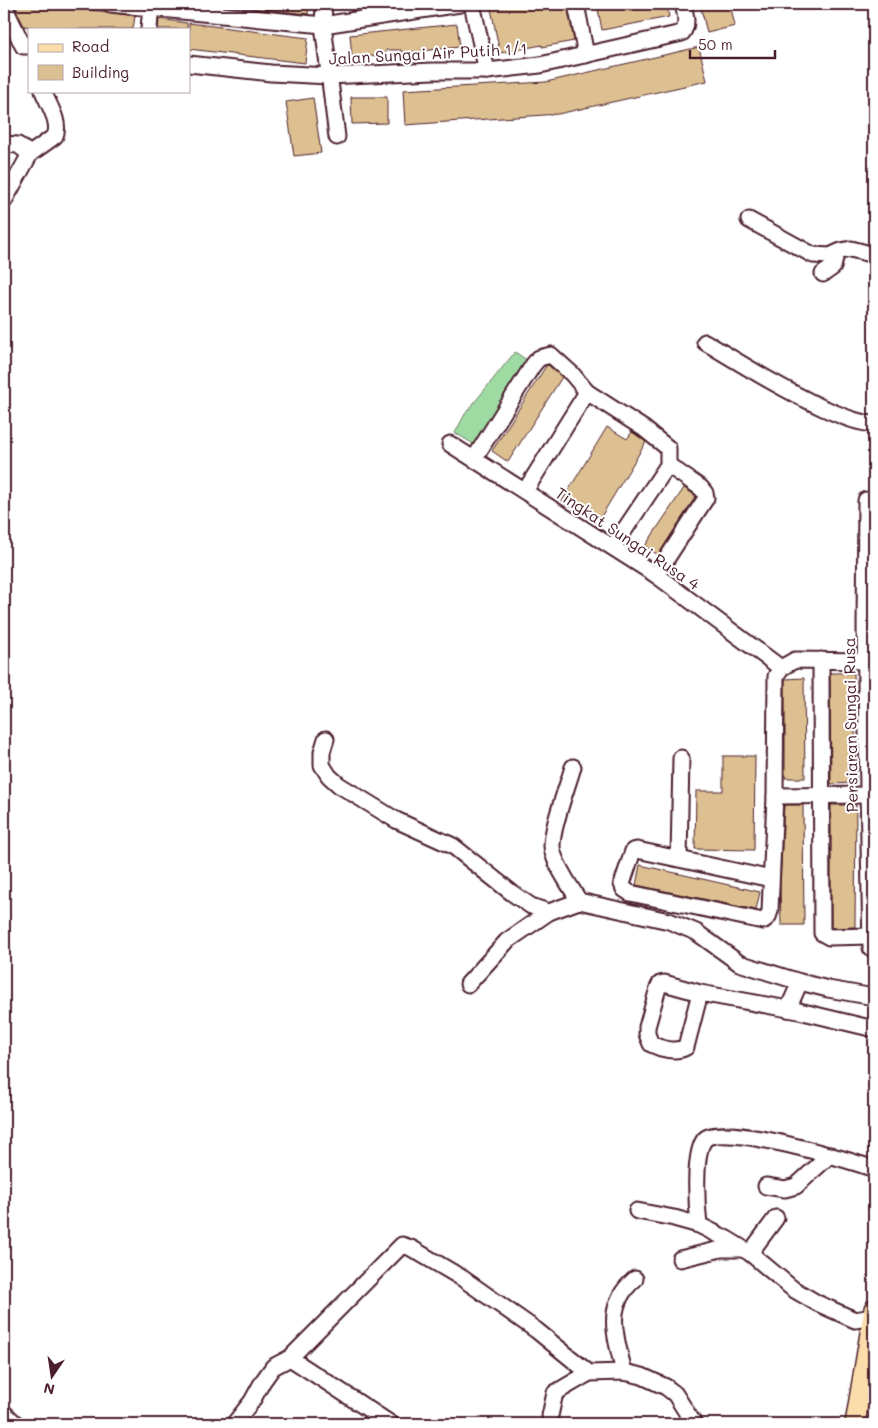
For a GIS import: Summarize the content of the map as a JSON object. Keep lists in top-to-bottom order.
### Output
{
  "streets": {
    "street": ["Jalan Sungai Air Putih 1/1", "Tingkat Sungai Rusa 4", "Persiaran Sungai Rusa"]
  },
  "legend": ["Road", "Building"],
  "scale_bar": "50 m",
  "north": "bottom"
}
